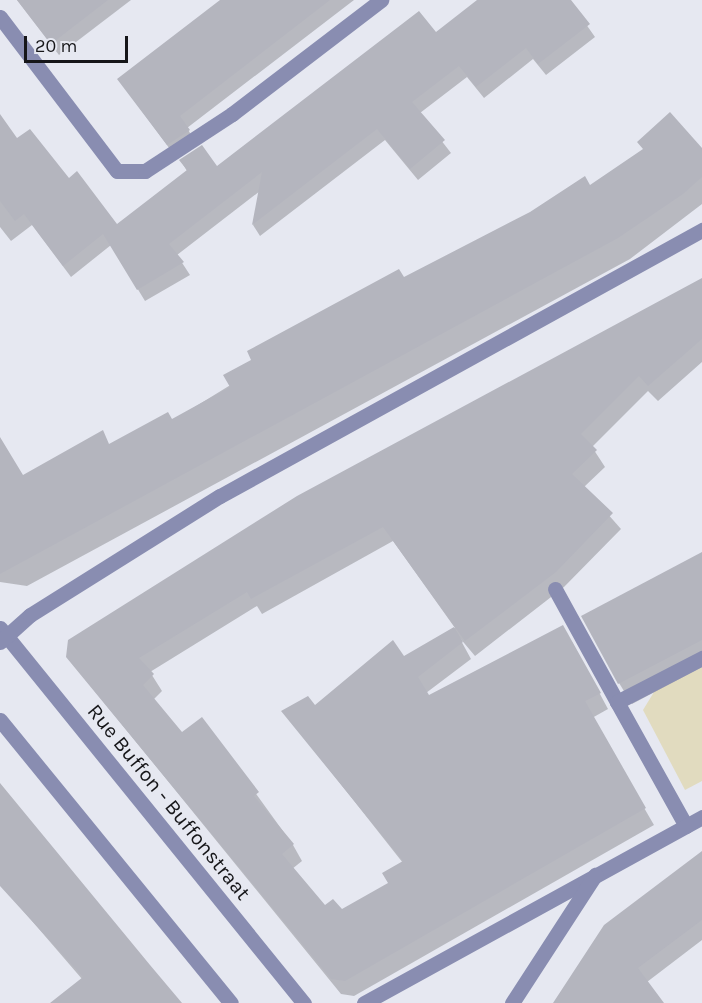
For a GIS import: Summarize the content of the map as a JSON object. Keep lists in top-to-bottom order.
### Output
{
  "streets": {
    "street": ["Rue Buffon - Buffonstraat"]
  },
  "scale_bar": "20 m"
}
